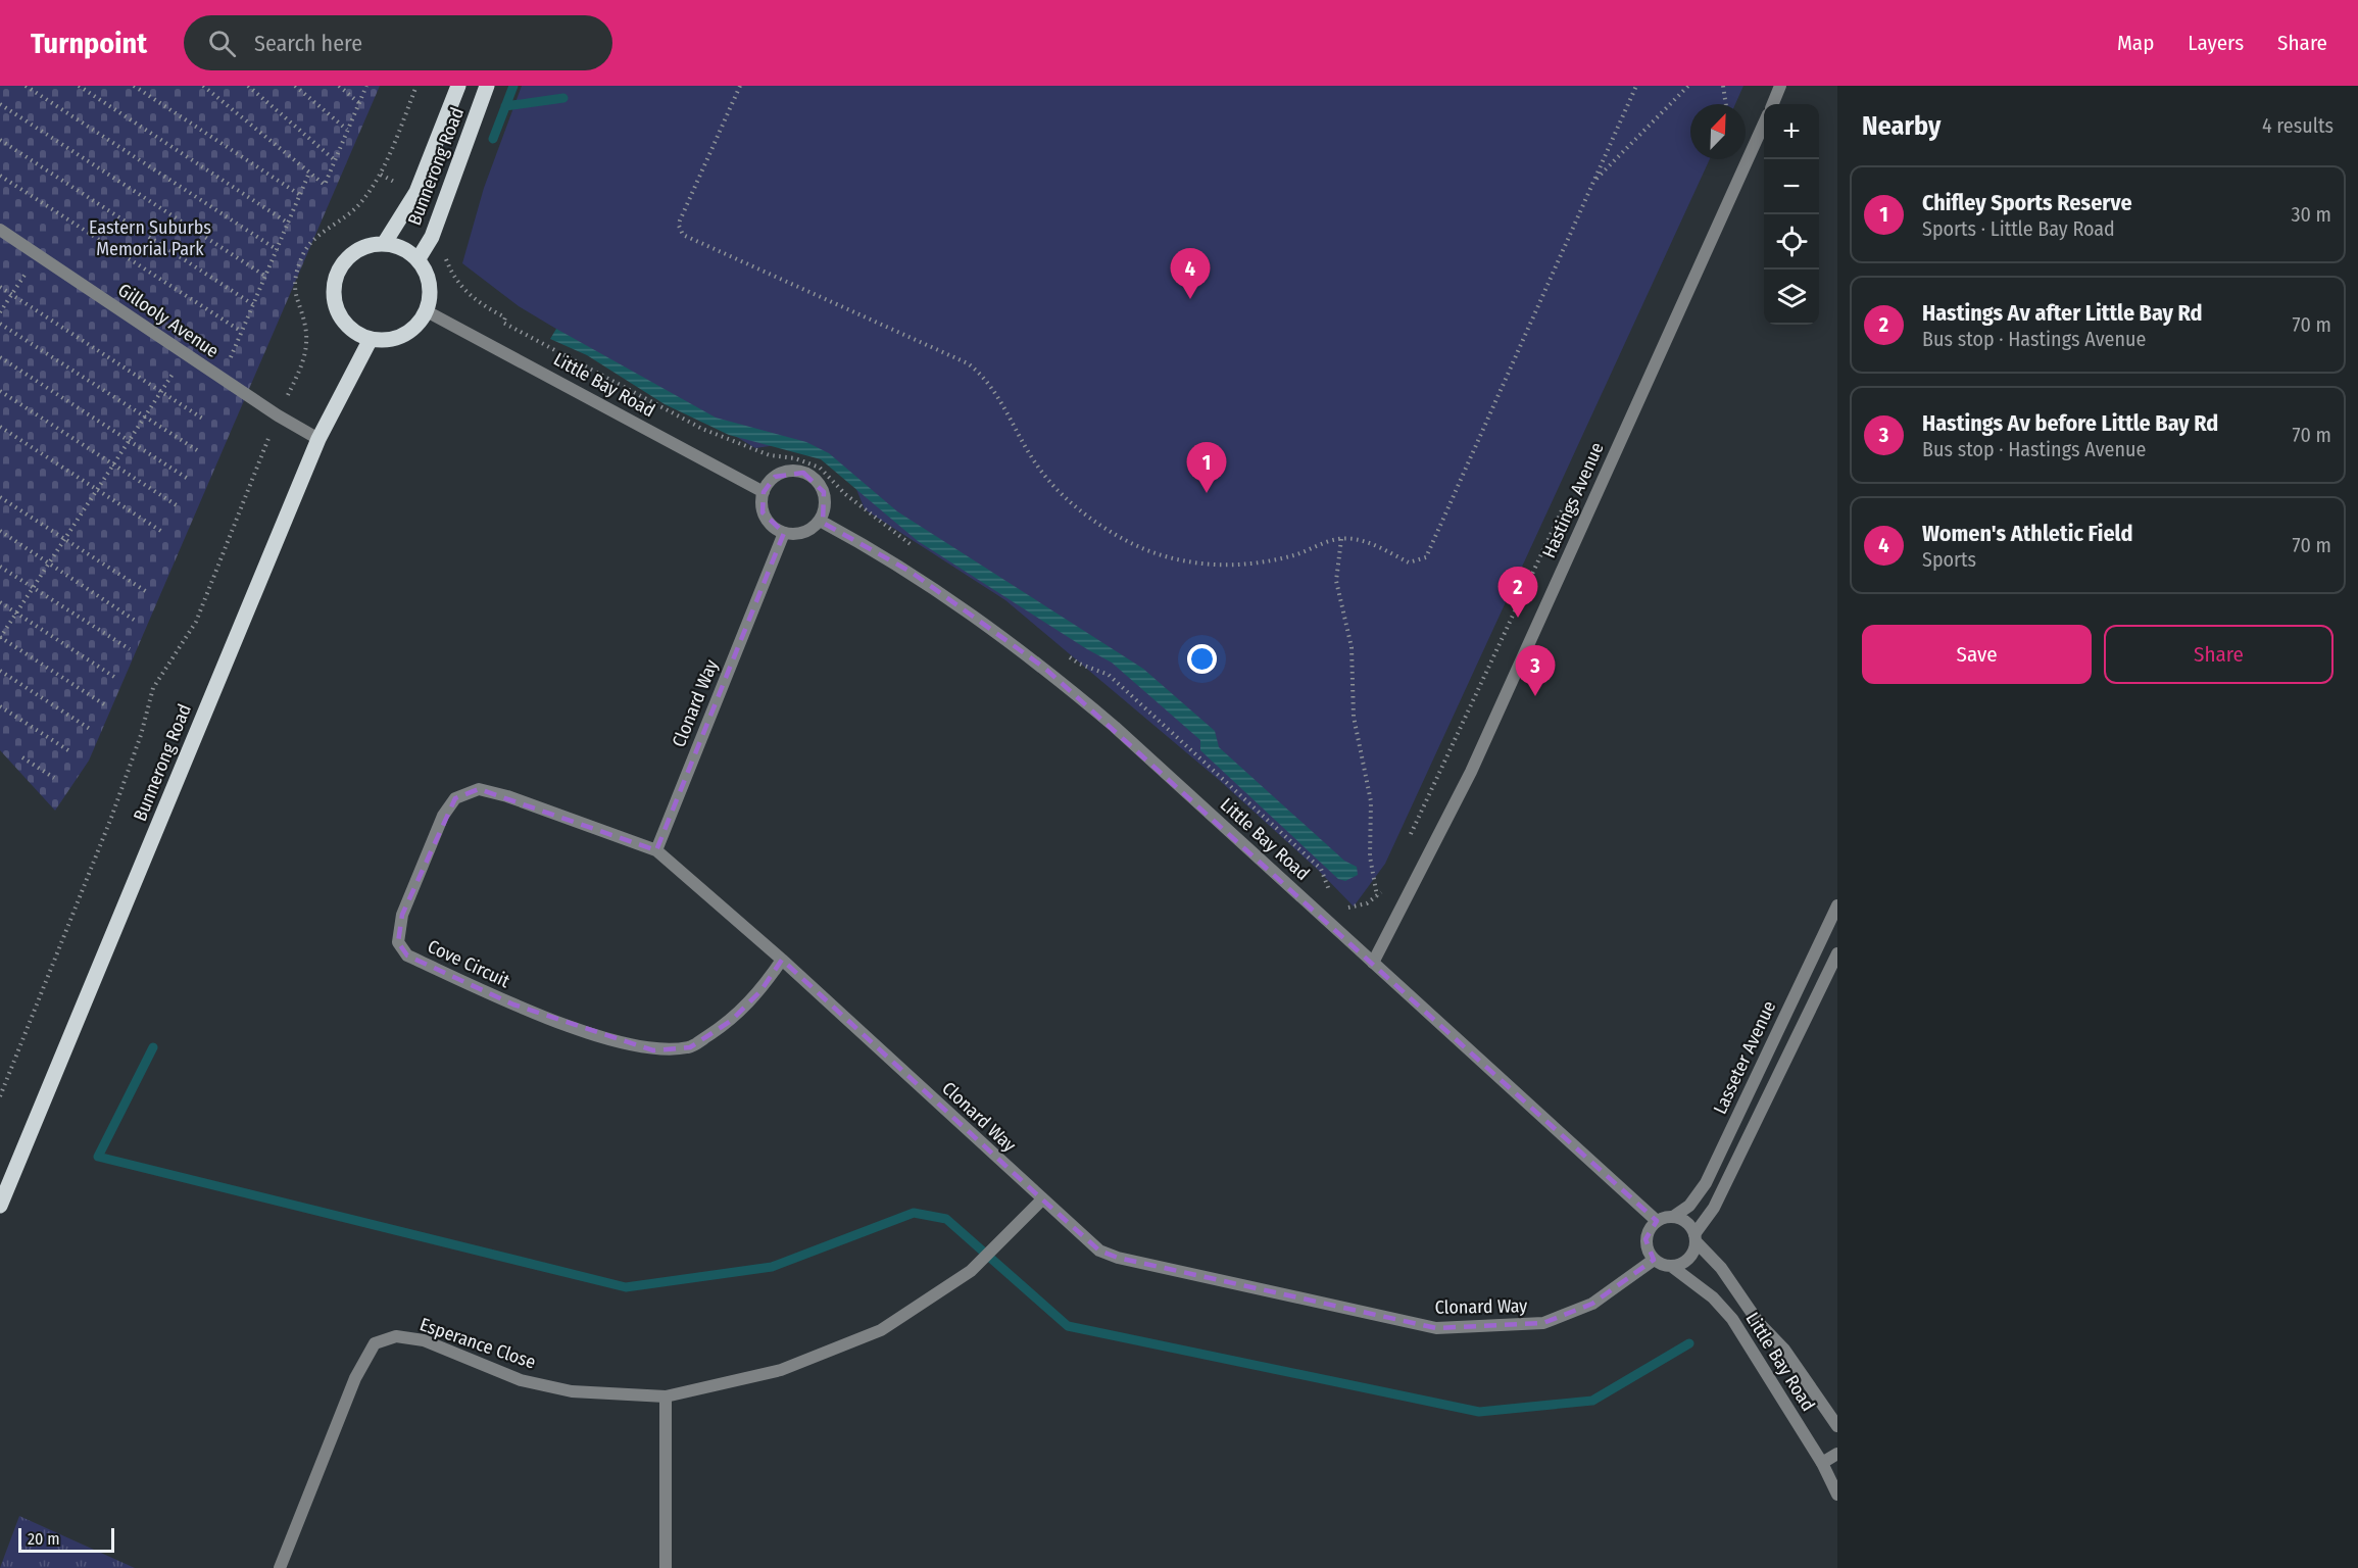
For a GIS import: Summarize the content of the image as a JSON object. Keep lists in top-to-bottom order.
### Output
{
  "streets": {
    "main road": ["Bunnerong Road"],
    "street": [
      "Gillooly Avenue",
      "Little Bay Road",
      "Hastings Avenue",
      "Clonard Way",
      "Cove Circuit",
      "Lasseter Avenue",
      "Esperance Close"
    ]
  },
  "crossings": [
    ["Bunnerong Road", "Gillooly Avenue"],
    ["Bunnerong Road", "Little Bay Road"],
    ["Little Bay Road", "Hastings Avenue"],
    ["Little Bay Road", "Clonard Way"],
    ["Little Bay Road", "Lasseter Avenue"],
    ["Clonard Way", "Cove Circuit"],
    ["Clonard Way", "Lasseter Avenue"],
    ["Clonard Way", "Esperance Close"]
  ],
  "parks": ["Eastern Suburbs Memorial Park"],
  "scale_bar": "20 m",
  "north": "top right",
  "page": {
    "header": "Turnpoint",
    "search": "Search here",
    "nav": ["Map", "Layers", "Share"],
    "heading": ["Nearby", "4 results"],
    "map_buttons": ["+", "−"],
    "list": [
      {
        "mark": "1",
        "name": "Chifley Sports Reserve",
        "note": "Sports · Little Bay Road",
        "value": "30 m"
      },
      {
        "mark": "2",
        "name": "Hastings Av after Little Bay Rd",
        "note": "Bus stop · Hastings Avenue",
        "value": "70 m"
      },
      {
        "mark": "3",
        "name": "Hastings Av before Little Bay Rd",
        "note": "Bus stop · Hastings Avenue",
        "value": "70 m"
      },
      {
        "mark": "4",
        "name": "Women's Athletic Field",
        "note": "Sports",
        "value": "70 m"
      }
    ],
    "pins": [
      "4",
      "1",
      "2",
      "3"
    ],
    "buttons": ["Save", "Share"],
    "scale": "20 m"
  }
}
